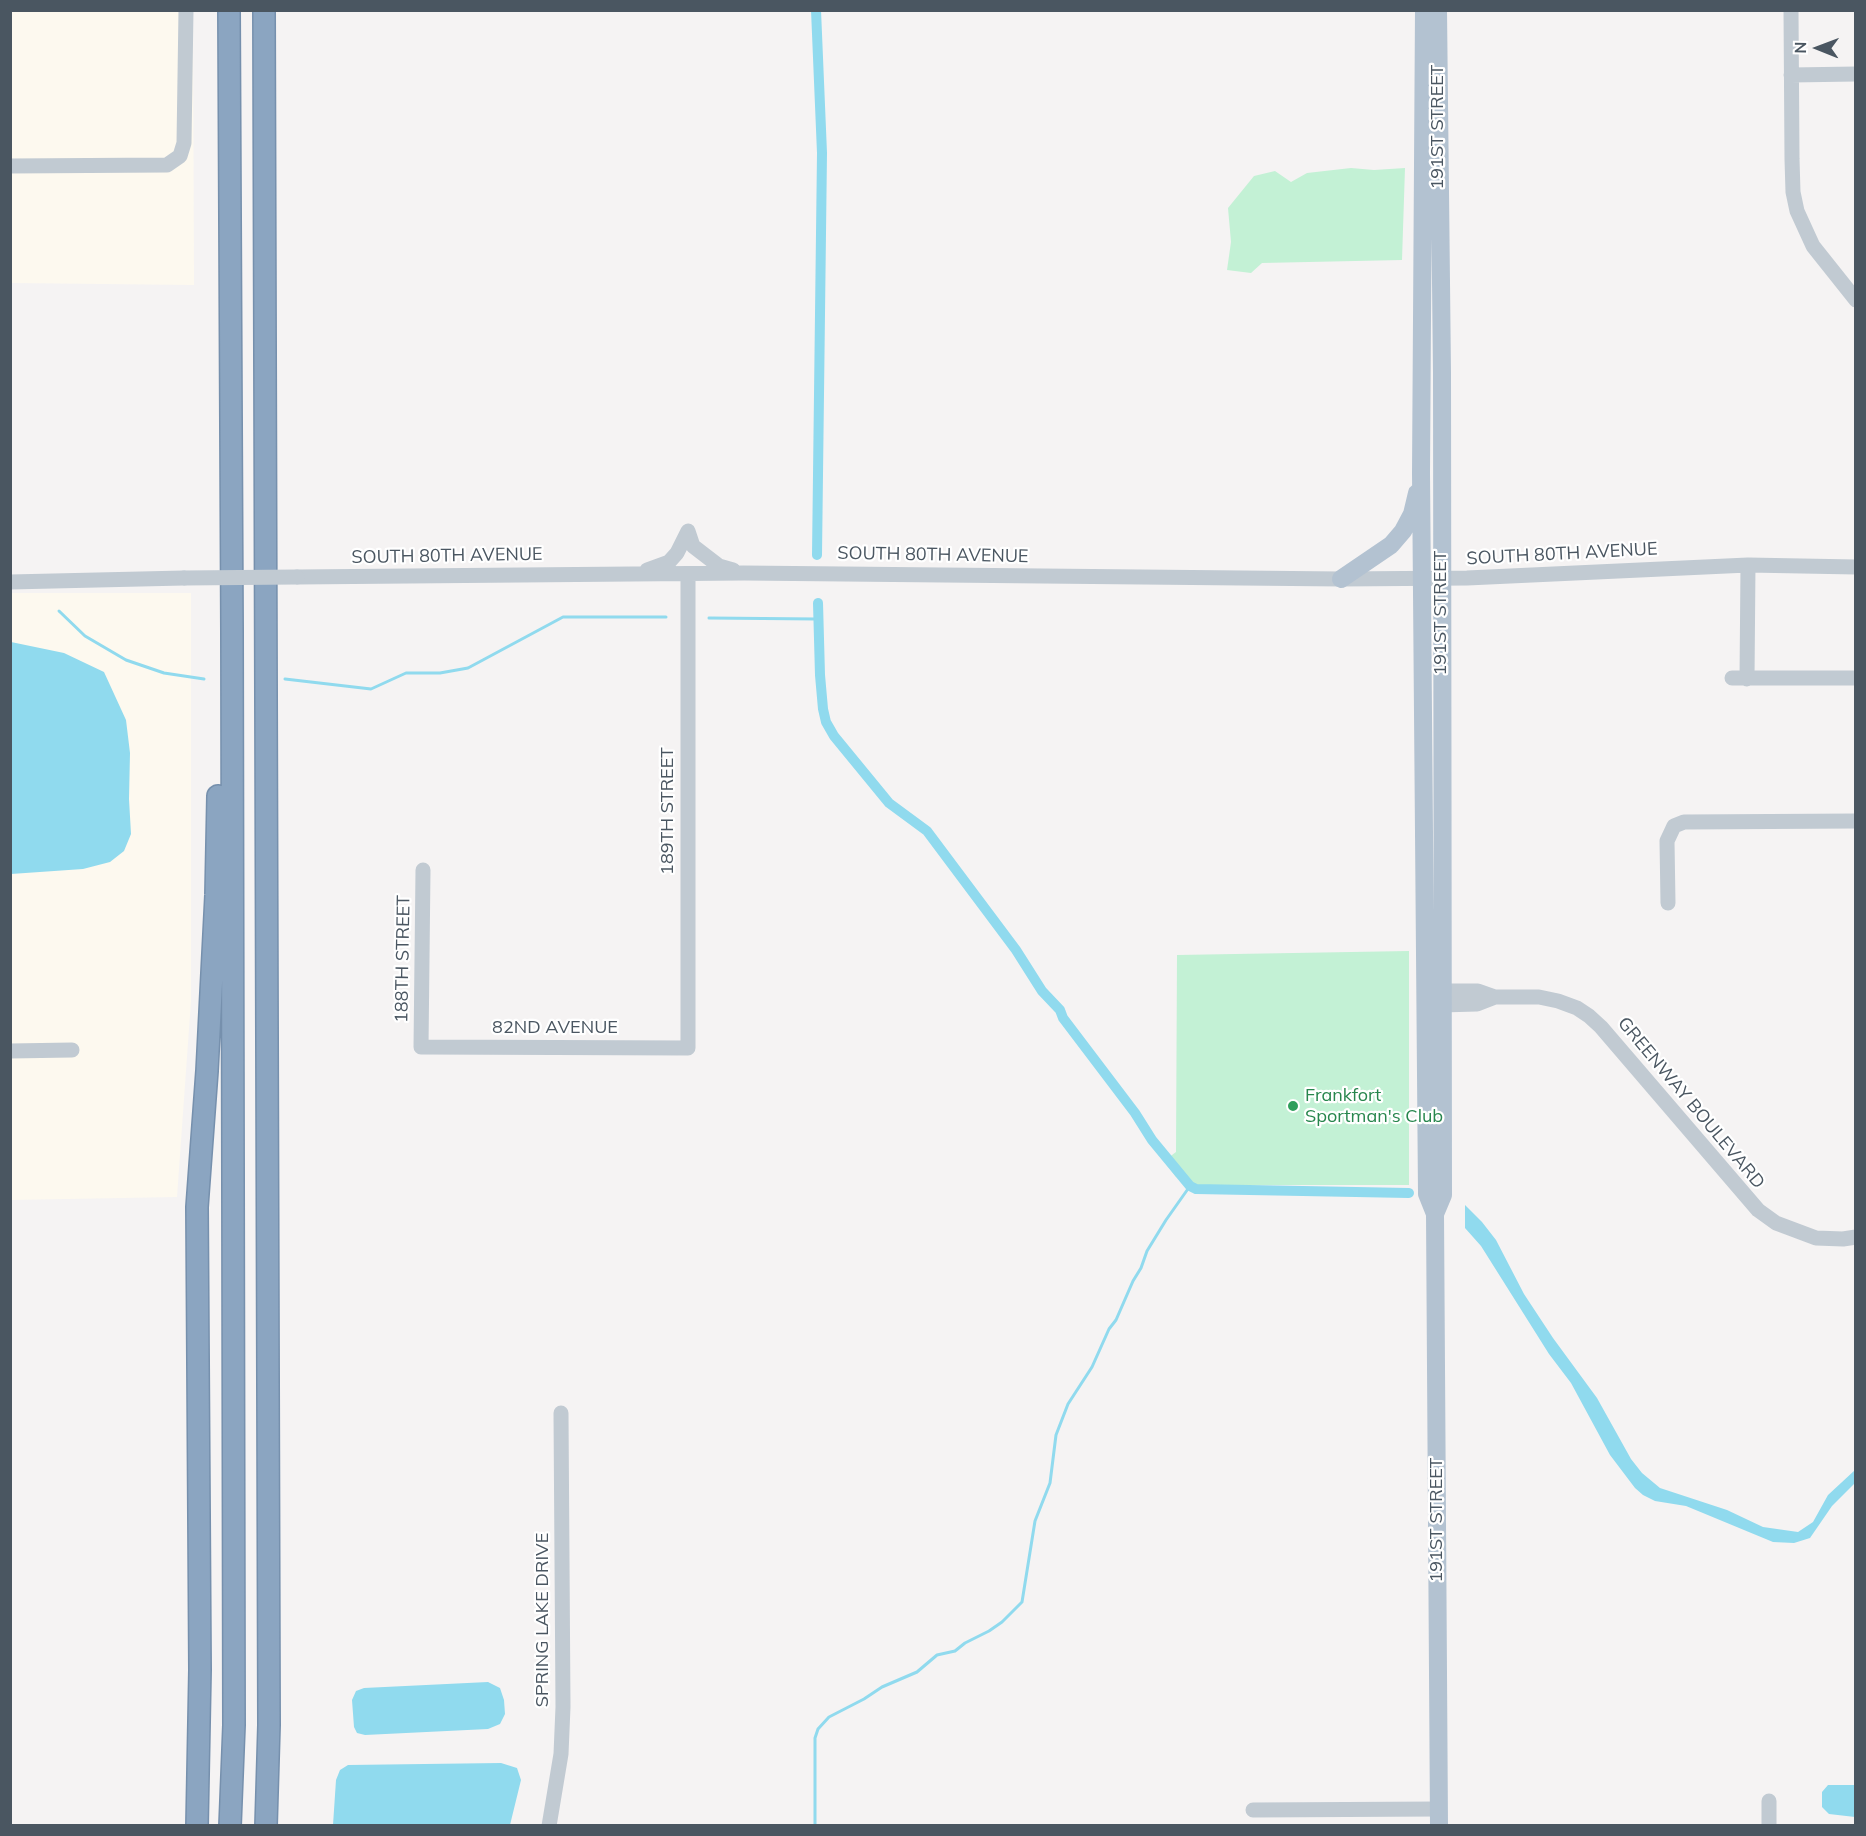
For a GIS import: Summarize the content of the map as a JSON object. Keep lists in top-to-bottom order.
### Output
{
  "streets": {
    "main road": ["191ST STREET"],
    "street": [
      "SOUTH 80TH AVENUE",
      "189TH STREET",
      "188TH STREET",
      "82ND AVENUE",
      "GREENWAY BOULEVARD",
      "SPRING LAKE DRIVE"
    ]
  },
  "crossings": [
    ["191ST STREET", "SOUTH 80TH AVENUE"],
    ["191ST STREET", "GREENWAY BOULEVARD"],
    ["SOUTH 80TH AVENUE", "189TH STREET"],
    ["189TH STREET", "82ND AVENUE"],
    ["188TH STREET", "82ND AVENUE"]
  ],
  "places": ["Frankfort Sportman's Club"],
  "north": "left"
}
